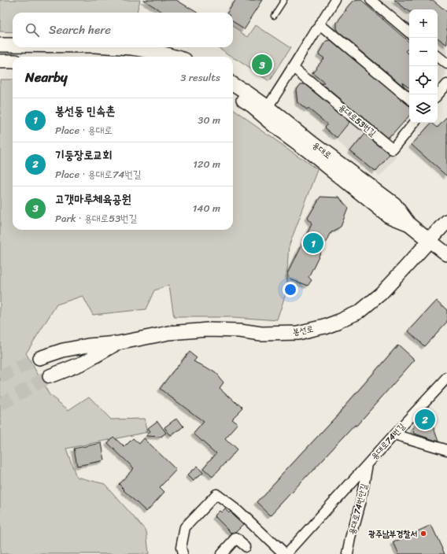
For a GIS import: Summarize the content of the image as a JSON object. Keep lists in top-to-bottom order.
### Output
{
  "streets": {
    "street": [
      "용대로53번길",
      "용대로",
      "봉선로",
      "용대로74번길",
      "용대로74번안길"
    ]
  },
  "crossings": [
    ["용대로", "봉선로"],
    ["용대로74번길", "용대로74번안길"]
  ],
  "places": ["광주남부경찰서"],
  "page": {
    "map_buttons": ["+", "−"],
    "search": "Search here",
    "pins": ["3", "1", "2"],
    "heading": ["Nearby", "3 results"],
    "list": [
      {
        "mark": "1",
        "name": "봉선동 민속촌",
        "note": "Place · 용대로",
        "value": "30 m"
      },
      {
        "mark": "2",
        "name": "기둥장로교회",
        "note": "Place · 용대로74번길",
        "value": "120 m"
      },
      {
        "mark": "3",
        "name": "고갯마루체육공원",
        "note": "Park · 용대로53번길",
        "value": "140 m"
      }
    ]
  }
}
